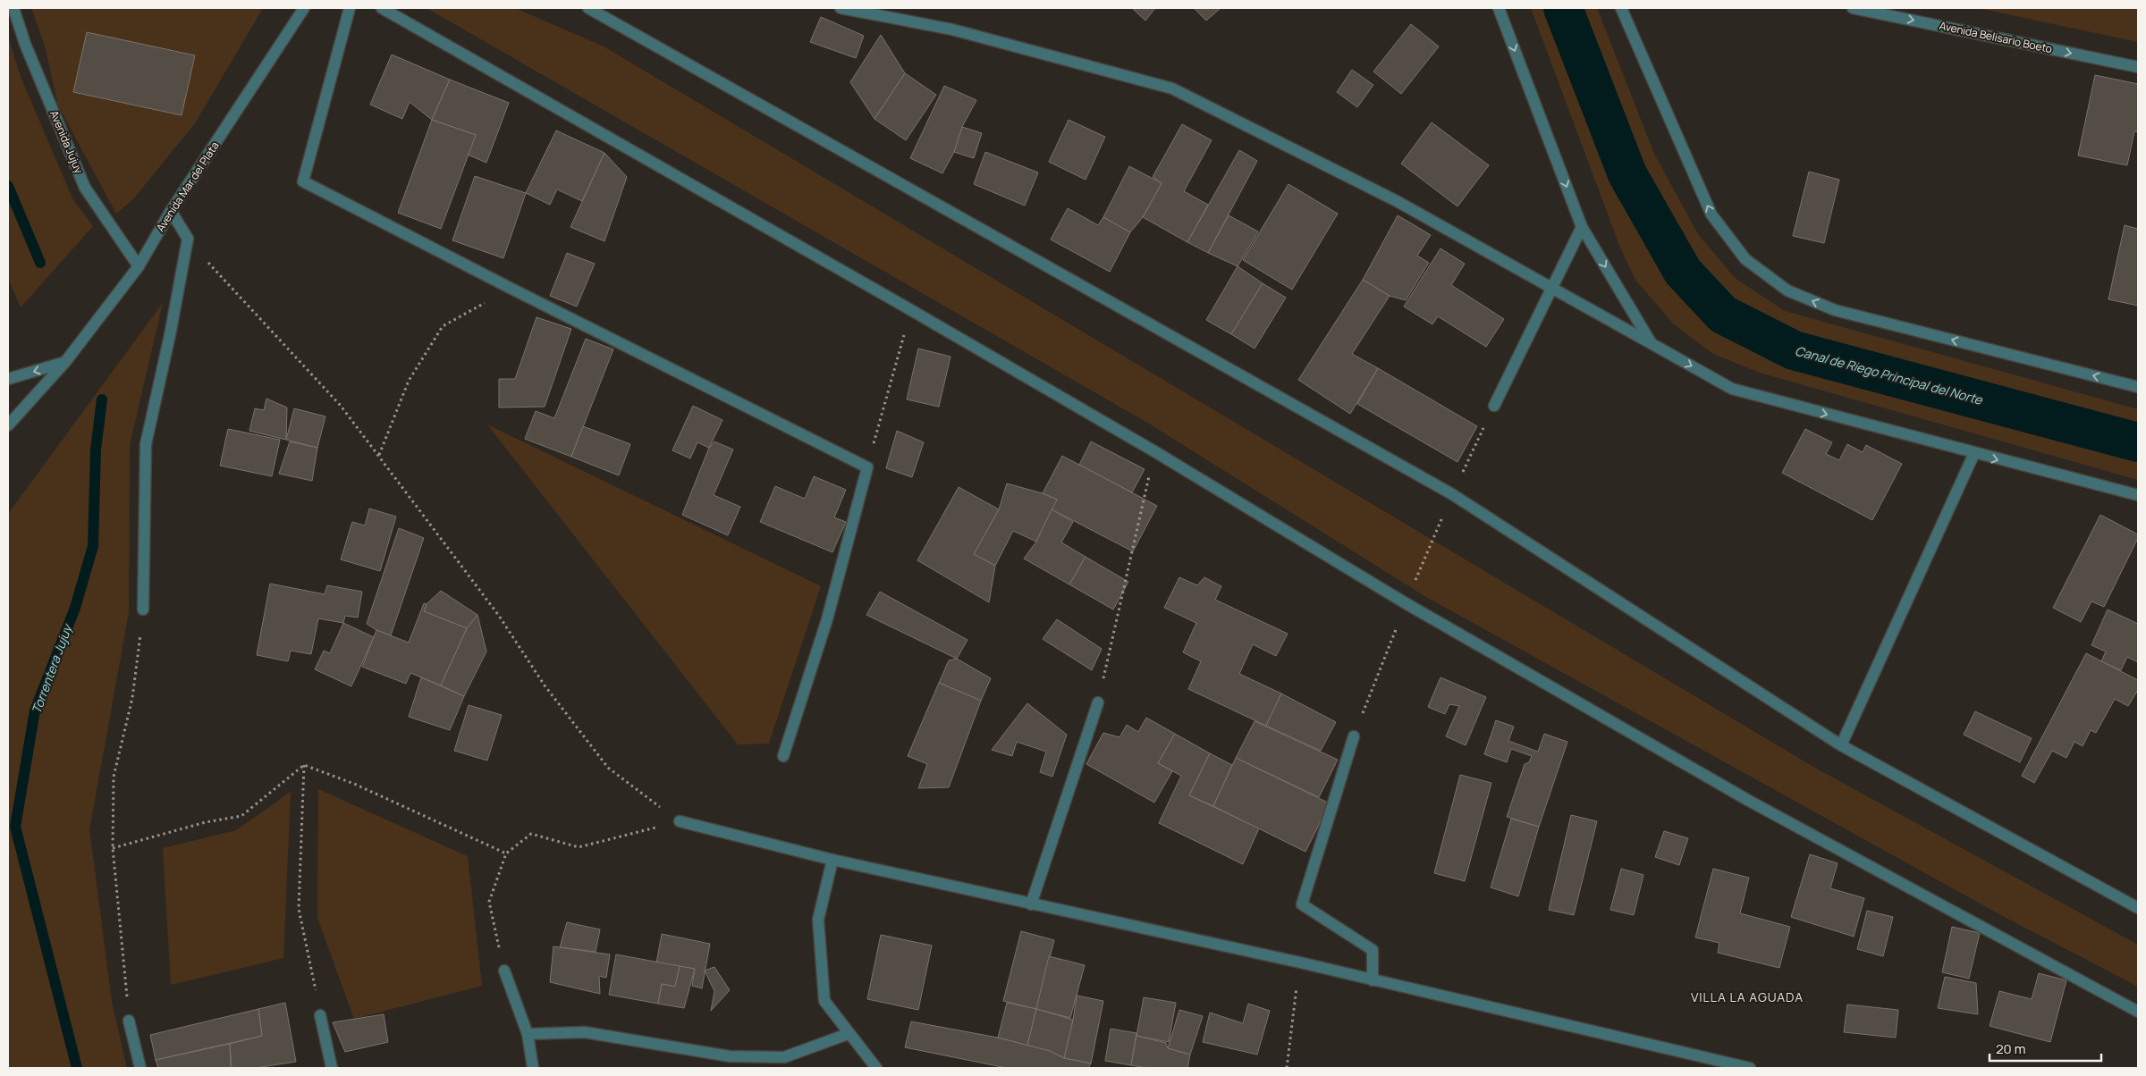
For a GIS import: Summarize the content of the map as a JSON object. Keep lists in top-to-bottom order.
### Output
{
  "streets": {
    "street": ["Avenida Belisario Boeto", "Avenida Jujuy", "Avenida Mar del Plata"]
  },
  "crossings": [
    ["Avenida Jujuy", "Avenida Mar del Plata"]
  ],
  "one_way": ["Avenida Belisario Boeto"],
  "districts": ["VILLA LA AGUADA"],
  "water": ["Canal de Riego Principal del Norte", "Torrentera Jujuy"],
  "scale_bar": "20 m"
}
